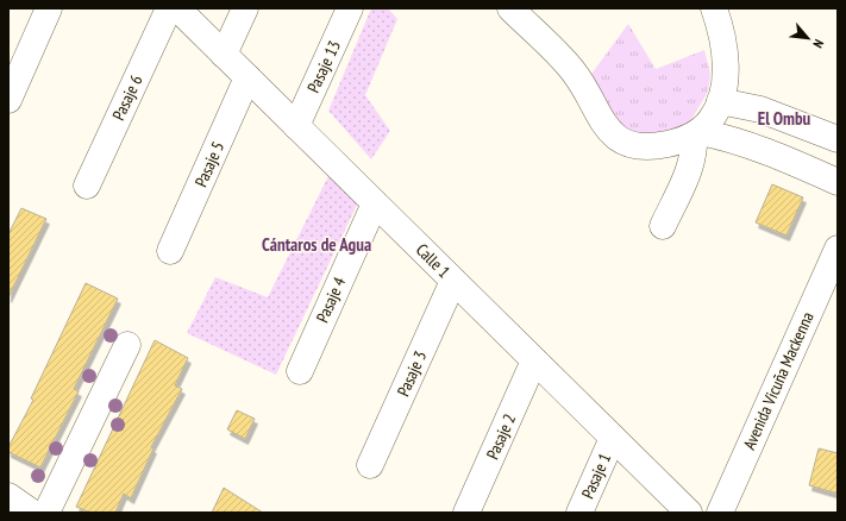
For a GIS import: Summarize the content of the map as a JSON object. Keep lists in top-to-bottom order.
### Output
{
  "streets": {
    "street": [
      "Pasaje 13",
      "Pasaje 6",
      "Pasaje 5",
      "Calle 1",
      "Pasaje 4",
      "Pasaje 3",
      "Avenida Vicuña Mackenna",
      "Pasaje 2",
      "Pasaje 1"
    ]
  },
  "crossings": [
    ["Pasaje 13", "Calle 1"],
    ["Pasaje 5", "Calle 1"],
    ["Calle 1", "Pasaje 4"],
    ["Calle 1", "Pasaje 3"],
    ["Calle 1", "Pasaje 2"],
    ["Calle 1", "Pasaje 1"]
  ],
  "districts": ["El Ombu", "Cántaros de Agua"],
  "north": "bottom right"
}
